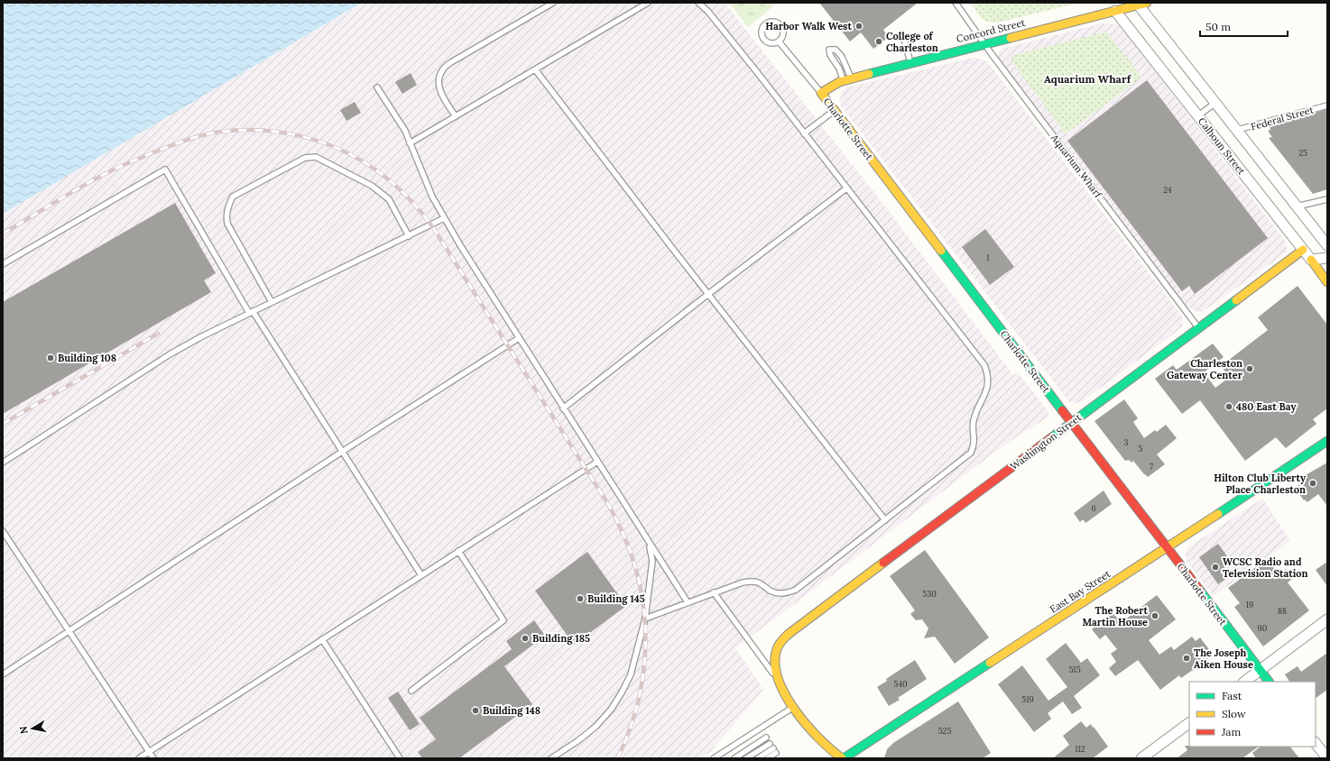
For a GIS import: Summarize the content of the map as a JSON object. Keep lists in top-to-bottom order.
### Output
{
  "streets": {
    "street": [
      "Concord Street",
      "Charlotte Street",
      "Calhoun Street",
      "Washington Street",
      "East Bay Street"
    ],
    "lane": ["Federal Street", "Aquarium Wharf"]
  },
  "crossings": [
    ["Concord Street", "Charlotte Street"],
    ["Concord Street", "Calhoun Street"],
    ["Concord Street", "Aquarium Wharf"],
    ["Charlotte Street", "Washington Street"],
    ["Charlotte Street", "East Bay Street"],
    ["Calhoun Street", "Washington Street"],
    ["Aquarium Wharf", "Washington Street"],
    ["Washington Street", "East Bay Street"]
  ],
  "districts": ["Aquarium Wharf"],
  "places": [
    "Harbor Walk West",
    "College of Charleston",
    "Building 108",
    "Charleston Gateway Center",
    "480 East Bay",
    "Hilton Club Liberty Place Charleston",
    "WCSC Radio and Television Station",
    "Building 145",
    "The Robert Martin House",
    "Building 185",
    "The Joseph Aiken House",
    "Building 148"
  ],
  "house_numbers": [
    "25",
    "24",
    "1",
    "3",
    "5",
    "7",
    "6",
    "530",
    "19",
    "88",
    "90",
    "515",
    "540",
    "519",
    "525",
    "112"
  ],
  "legend": ["Fast", "Slow", "Jam"],
  "scale_bar": "50 m",
  "north": "left"
}
